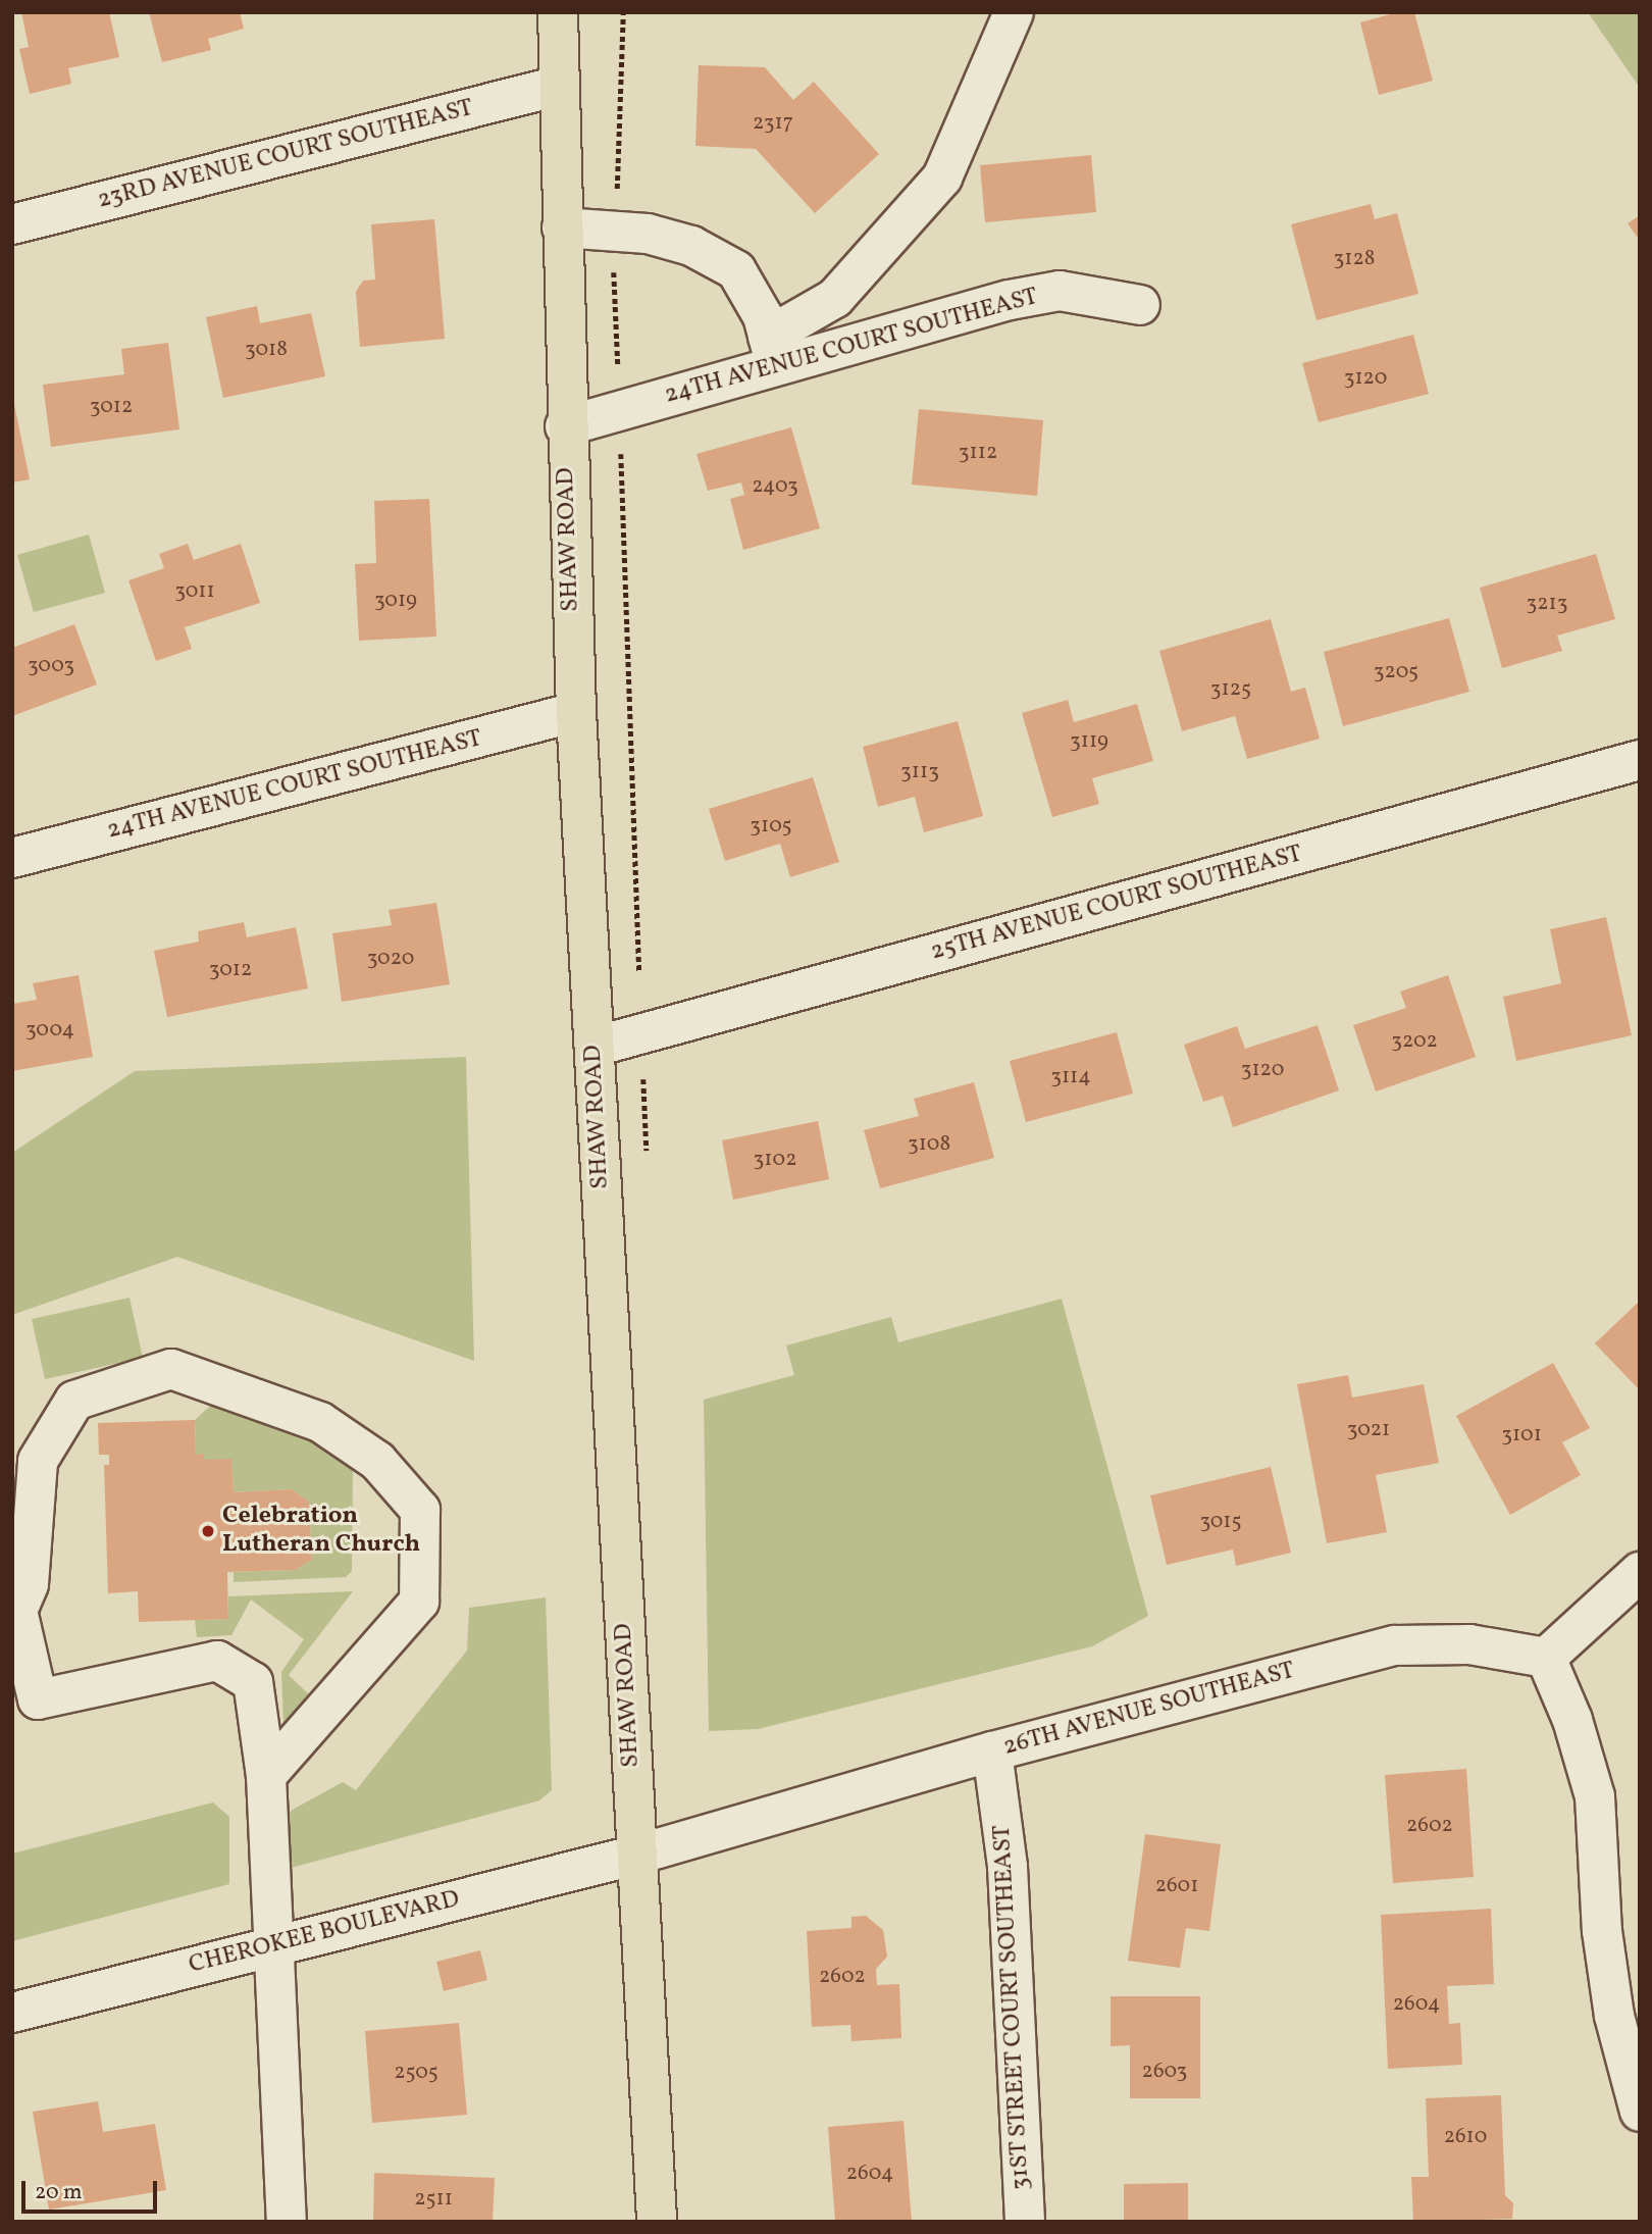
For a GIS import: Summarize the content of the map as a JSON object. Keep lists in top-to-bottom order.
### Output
{
  "streets": {
    "main road": ["SHAW ROAD"],
    "street": [
      "23RD AVENUE COURT SOUTHEAST",
      "24TH AVENUE COURT SOUTHEAST",
      "25TH AVENUE COURT SOUTHEAST",
      "26TH AVENUE SOUTHEAST",
      "CHEROKEE BOULEVARD",
      "31ST STREET COURT SOUTHEAST"
    ]
  },
  "crossings": [
    ["23RD AVENUE COURT SOUTHEAST", "SHAW ROAD"],
    ["24TH AVENUE COURT SOUTHEAST", "SHAW ROAD"],
    ["SHAW ROAD", "25TH AVENUE COURT SOUTHEAST"],
    ["SHAW ROAD", "26TH AVENUE SOUTHEAST"],
    ["SHAW ROAD", "CHEROKEE BOULEVARD"],
    ["26TH AVENUE SOUTHEAST", "CHEROKEE BOULEVARD"],
    ["26TH AVENUE SOUTHEAST", "31ST STREET COURT SOUTHEAST"]
  ],
  "places": ["Celebration Lutheran Church"],
  "house_numbers": [
    "2317",
    "3128",
    "3018",
    "3120",
    "3012",
    "3112",
    "2403",
    "3011",
    "3019",
    "3213",
    "3003",
    "3205",
    "3125",
    "3119",
    "3113",
    "3105",
    "3020",
    "3012",
    "3004",
    "3202",
    "3120",
    "3114",
    "3108",
    "3102",
    "3021",
    "3101",
    "3015",
    "2602",
    "2601",
    "2602",
    "2604",
    "2603",
    "2505",
    "2610",
    "2604",
    "2511"
  ],
  "scale_bar": "20 m"
}
